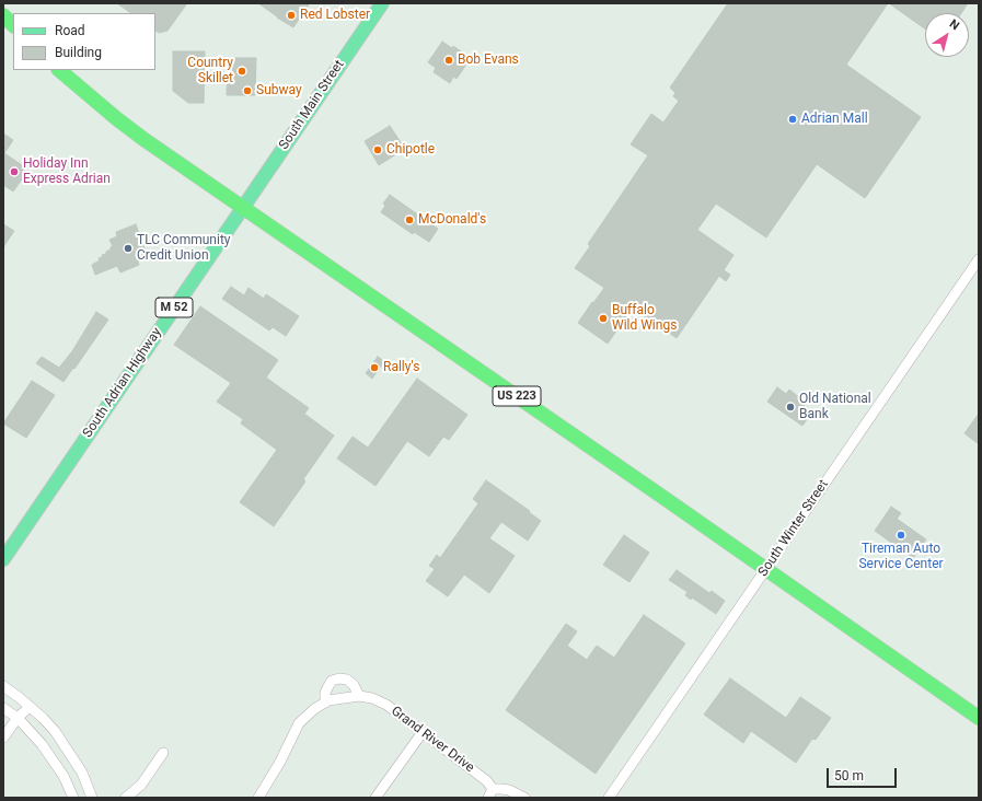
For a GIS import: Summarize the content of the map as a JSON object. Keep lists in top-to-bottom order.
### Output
{
  "streets": {
    "highway": ["US 223"],
    "main road": ["South Main Street", "M 52", "South Adrian Highway"],
    "street": ["South Winter Street", "Grand River Drive"]
  },
  "crossings": [
    ["South Main Street", "South Adrian Highway"],
    ["South Main Street", "US 223"],
    ["South Adrian Highway", "US 223"],
    ["US 223", "South Winter Street"]
  ],
  "places": [
    "Red Lobster",
    "Bob Evans",
    "Country Skillet",
    "Subway",
    "Adrian Mall",
    "Chipotle",
    "Holiday Inn Express Adrian",
    "McDonald's",
    "TLC Community Credit Union",
    "Buffalo Wild Wings",
    "Rally's",
    "Old National Bank",
    "Tireman Auto Service Center"
  ],
  "legend": ["Road", "Building"],
  "scale_bar": "50 m",
  "north": "top right"
}
